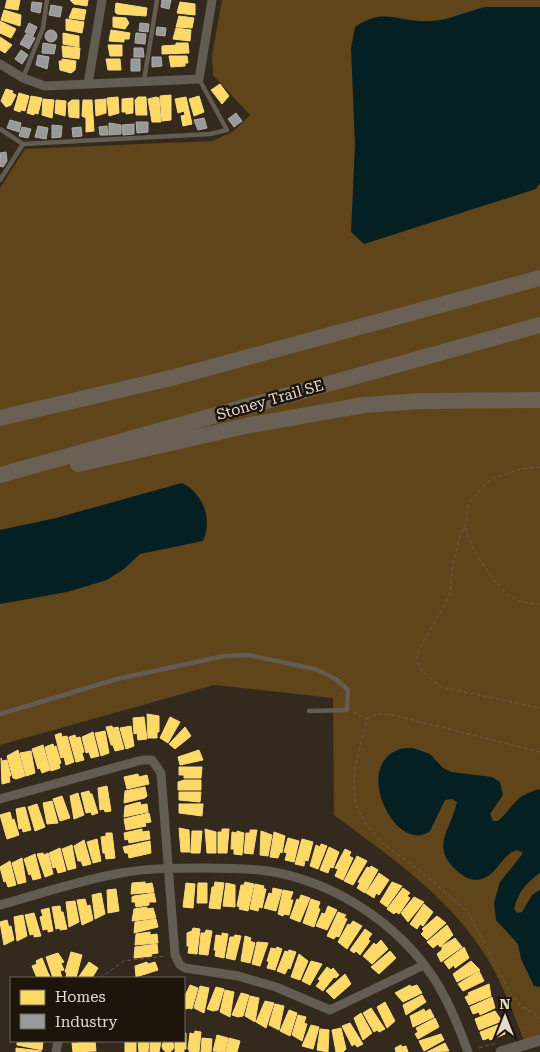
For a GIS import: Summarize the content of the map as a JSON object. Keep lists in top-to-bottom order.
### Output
{
  "streets": {
    "highway": ["Stoney Trail SE"]
  },
  "legend": ["Homes", "Industry"],
  "north": "top"
}
